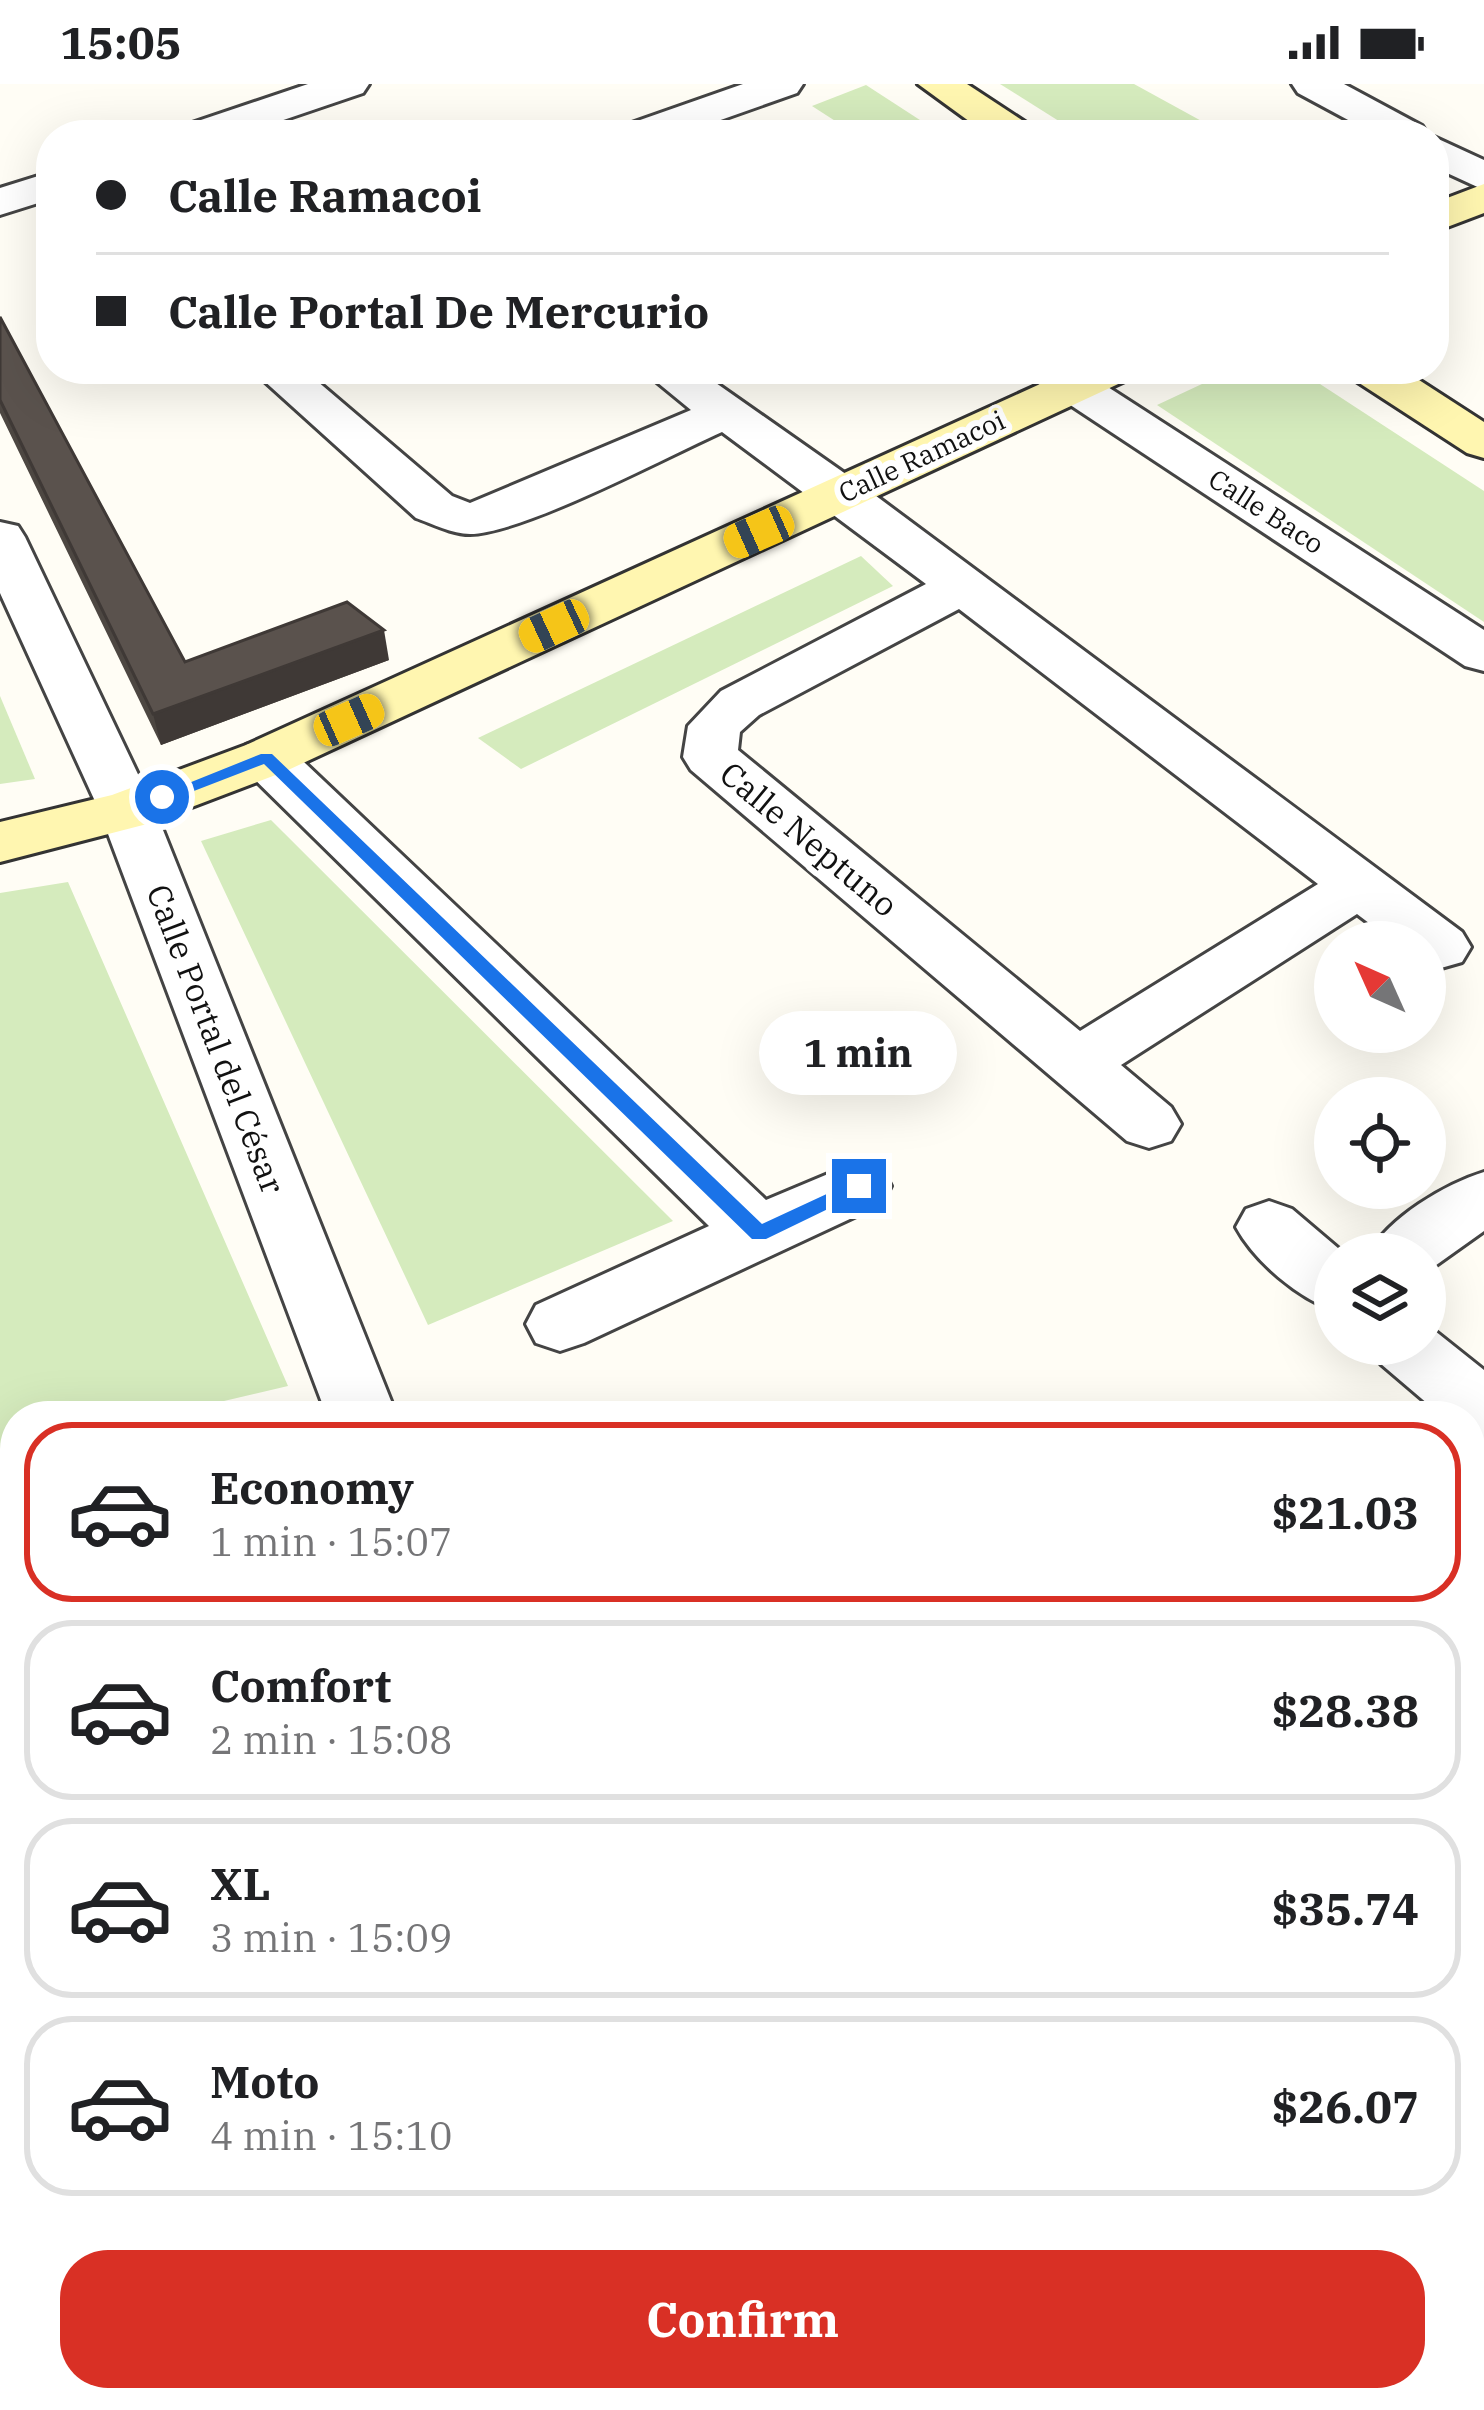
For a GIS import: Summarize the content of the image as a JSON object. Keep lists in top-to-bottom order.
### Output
{
  "streets": {
    "street": [
      "Calle Ramacoi",
      "Calle Baco",
      "Calle Neptuno",
      "Calle Portal del César"
    ]
  },
  "crossings": [
    ["Calle Ramacoi", "Calle Portal del César"]
  ],
  "north": "top left",
  "page": {
    "status": "15:05",
    "banner": ["Calle Ramacoi", "Calle Portal De Mercurio"],
    "bubble": "1 min",
    "list": [
      {
        "name": "Economy",
        "note": "1 min · 15:07",
        "value": "$21.03"
      },
      {
        "name": "Comfort",
        "note": "2 min · 15:08",
        "value": "$28.38"
      },
      {
        "name": "XL",
        "note": "3 min · 15:09",
        "value": "$35.74"
      },
      {
        "name": "Moto",
        "note": "4 min · 15:10",
        "value": "$26.07"
      }
    ],
    "buttons": "Confirm"
  }
}
